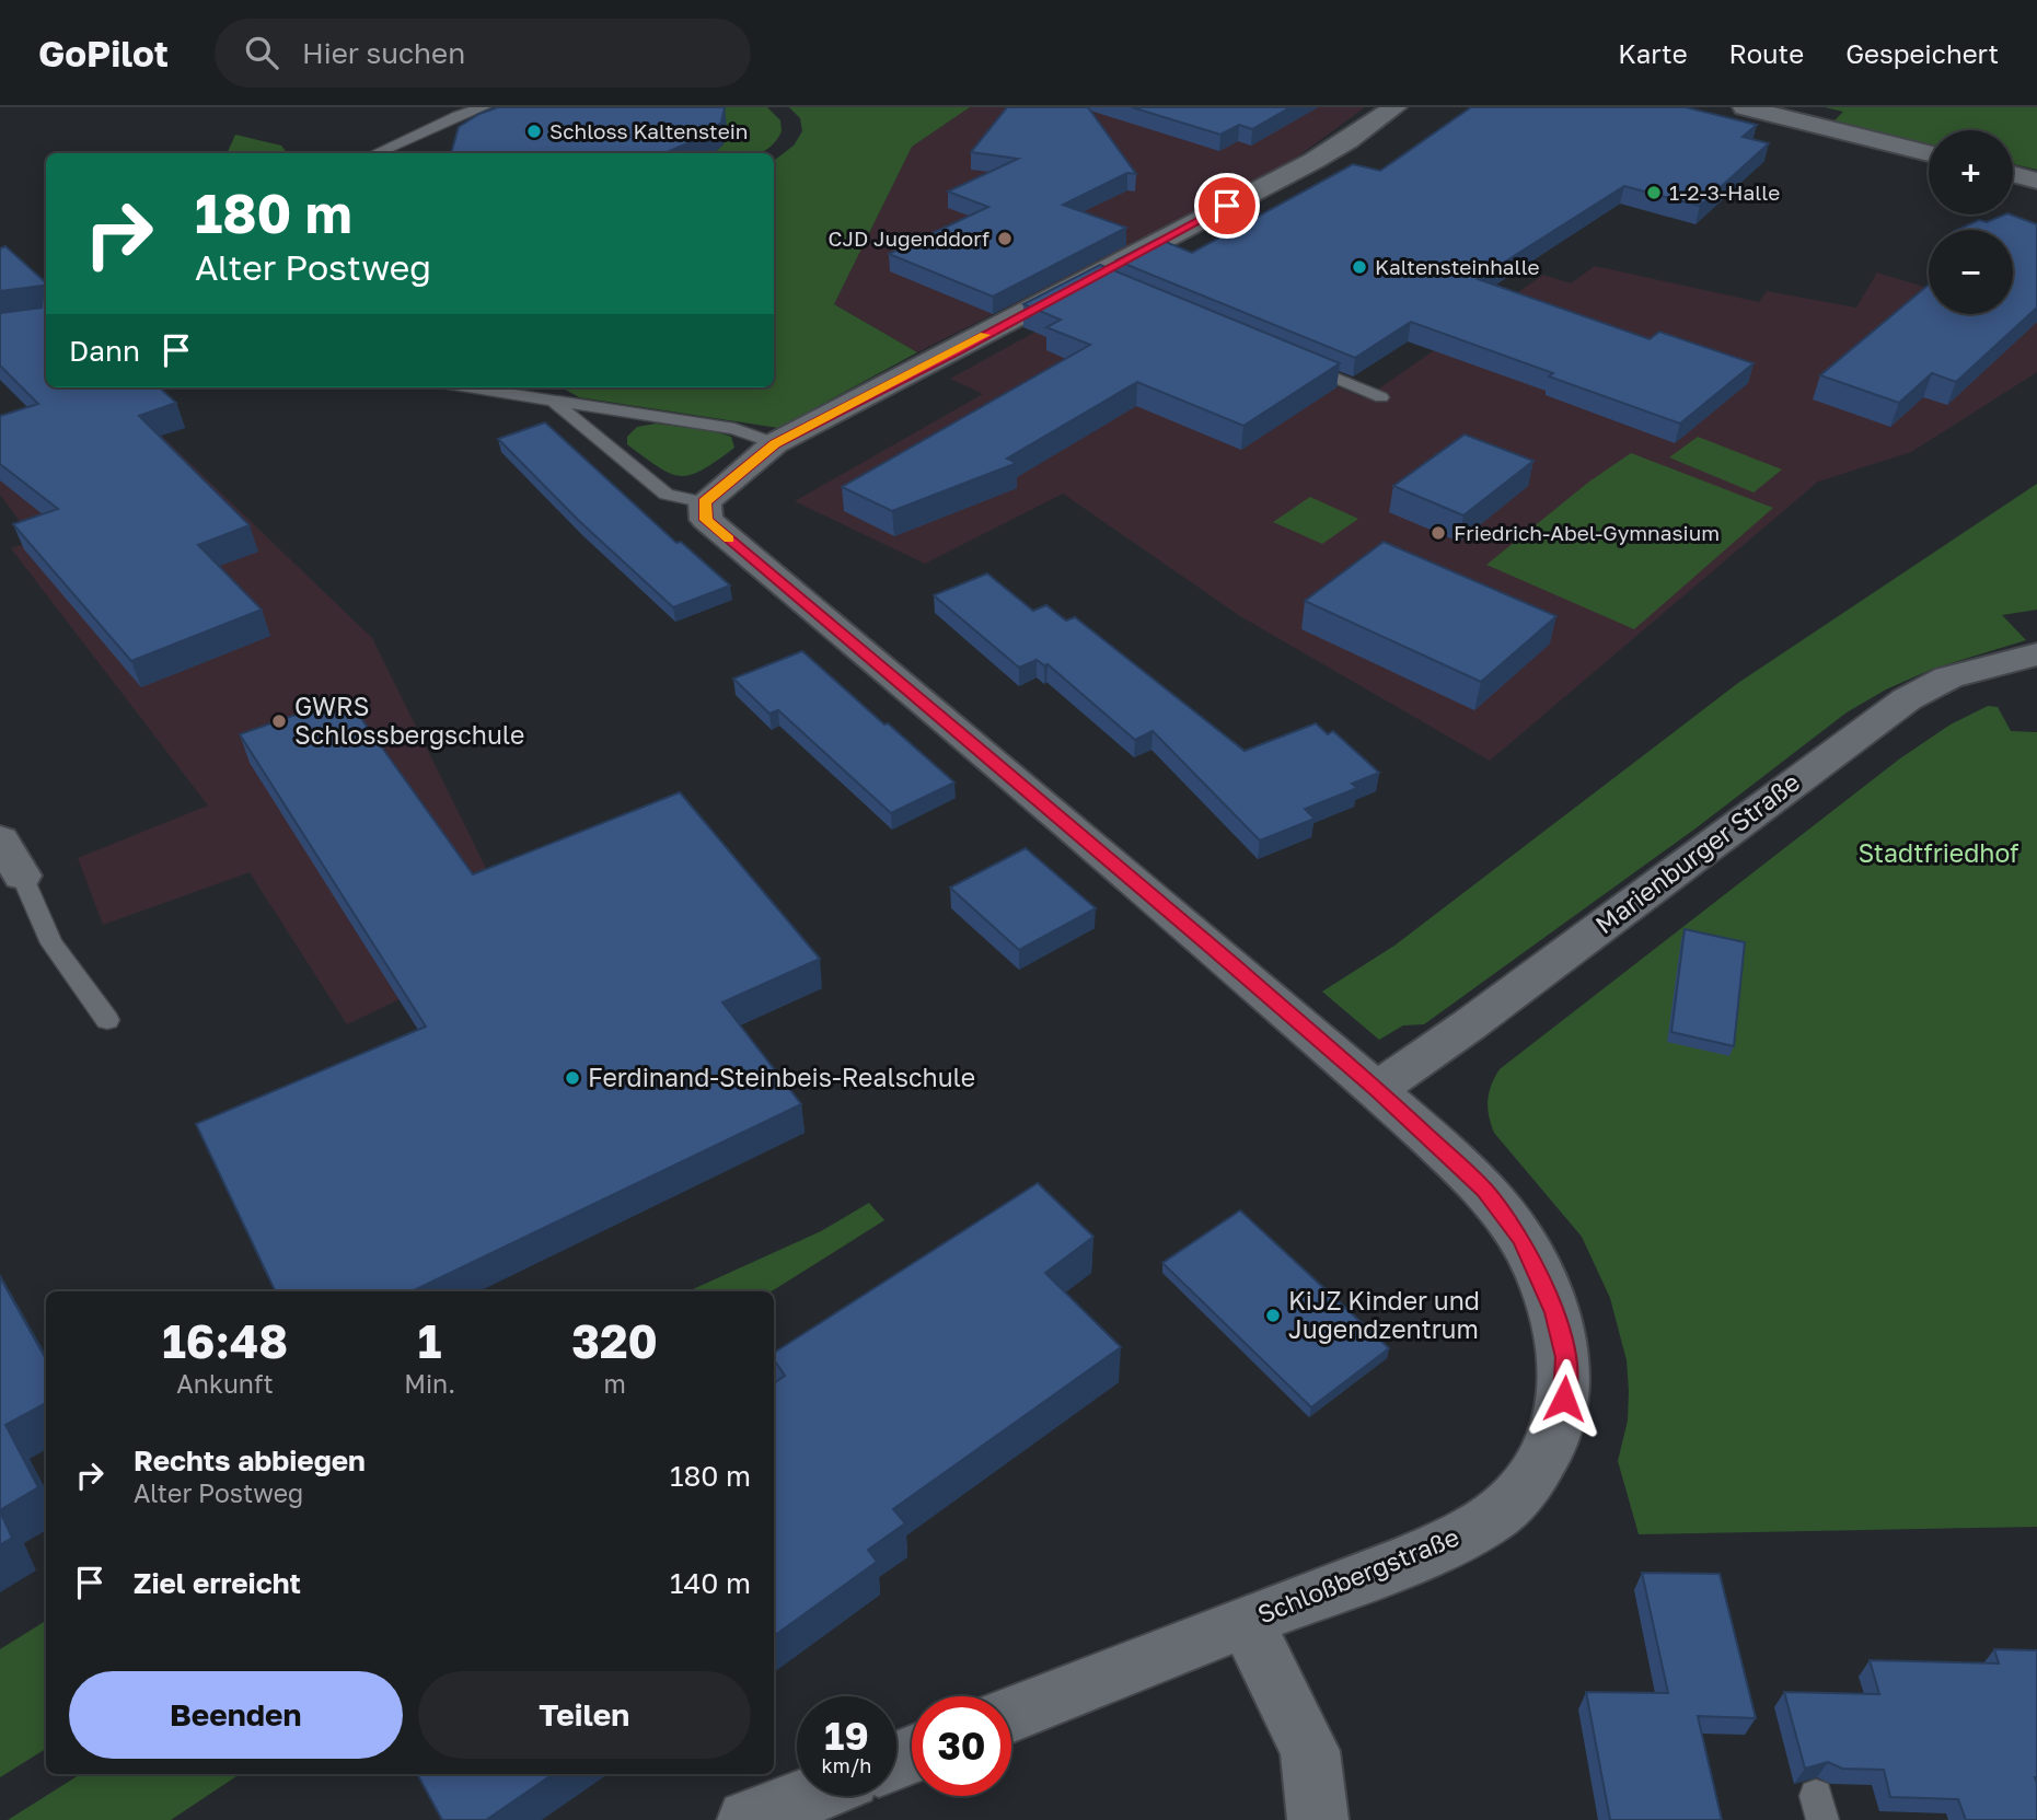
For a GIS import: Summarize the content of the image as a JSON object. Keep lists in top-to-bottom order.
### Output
{
  "streets": {
    "street": ["Marienburger Straße", "Schloßbergstraße"]
  },
  "crossings": [
    ["Marienburger Straße", "Schloßbergstraße"]
  ],
  "parks": ["Stadtfriedhof"],
  "places": [
    "Schloss Kaltenstein",
    "1-2-3-Halle",
    "CJD Jugenddorf",
    "Kaltensteinhalle",
    "Friedrich-Abel-Gymnasium",
    "GWRS Schlossbergschule",
    "Ferdinand-Steinbeis-Realschule",
    "KiJZ Kinder und Jugendzentrum"
  ],
  "page": {
    "header": "GoPilot",
    "search": "Hier suchen",
    "nav": ["Karte", "Route", "Gespeichert"],
    "map_buttons": ["+", "−"],
    "turn": ["180 m", "Alter Postweg"],
    "then": "Dann",
    "eta": [
      "16:48",
      "Ankunft",
      "1",
      "Min.",
      "320",
      "m"
    ],
    "list": [
      {
        "name": "Rechts abbiegen",
        "note": "Alter Postweg",
        "value": "180 m"
      },
      {
        "name": "Ziel erreicht",
        "value": "140 m"
      }
    ],
    "buttons": ["Beenden", "Teilen"],
    "speed": "19 km/h",
    "limit": "30"
  }
}
